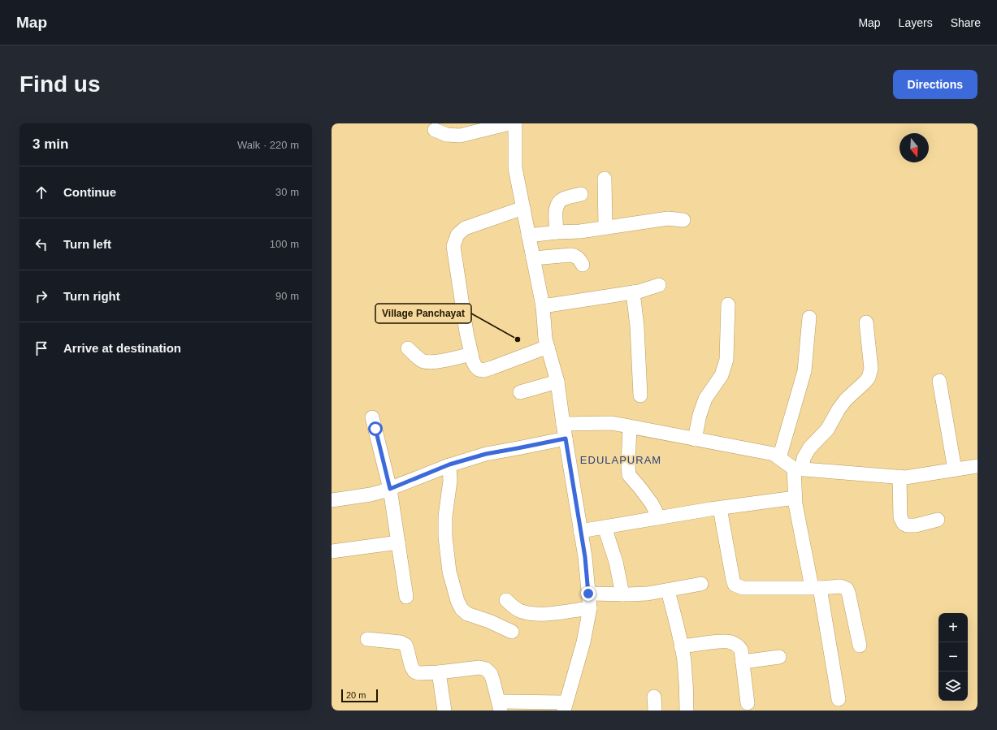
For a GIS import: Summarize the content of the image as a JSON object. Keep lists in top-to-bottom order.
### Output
{
  "districts": ["EDULAPURAM"],
  "places": ["Village Panchayat"],
  "scale_bar": "20 m",
  "north": "bottom",
  "page": {
    "header": "Map",
    "nav": ["Map", "Layers", "Share"],
    "buttons": "Directions",
    "title": "Find us",
    "heading": ["3 min", "Walk · 220 m"],
    "list": [
      ["Continue", "30 m"],
      ["Turn left", "100 m"],
      ["Turn right", "90 m"],
      "Arrive at destination"
    ],
    "map_buttons": ["+", "−"],
    "scale": "20 m"
  }
}
